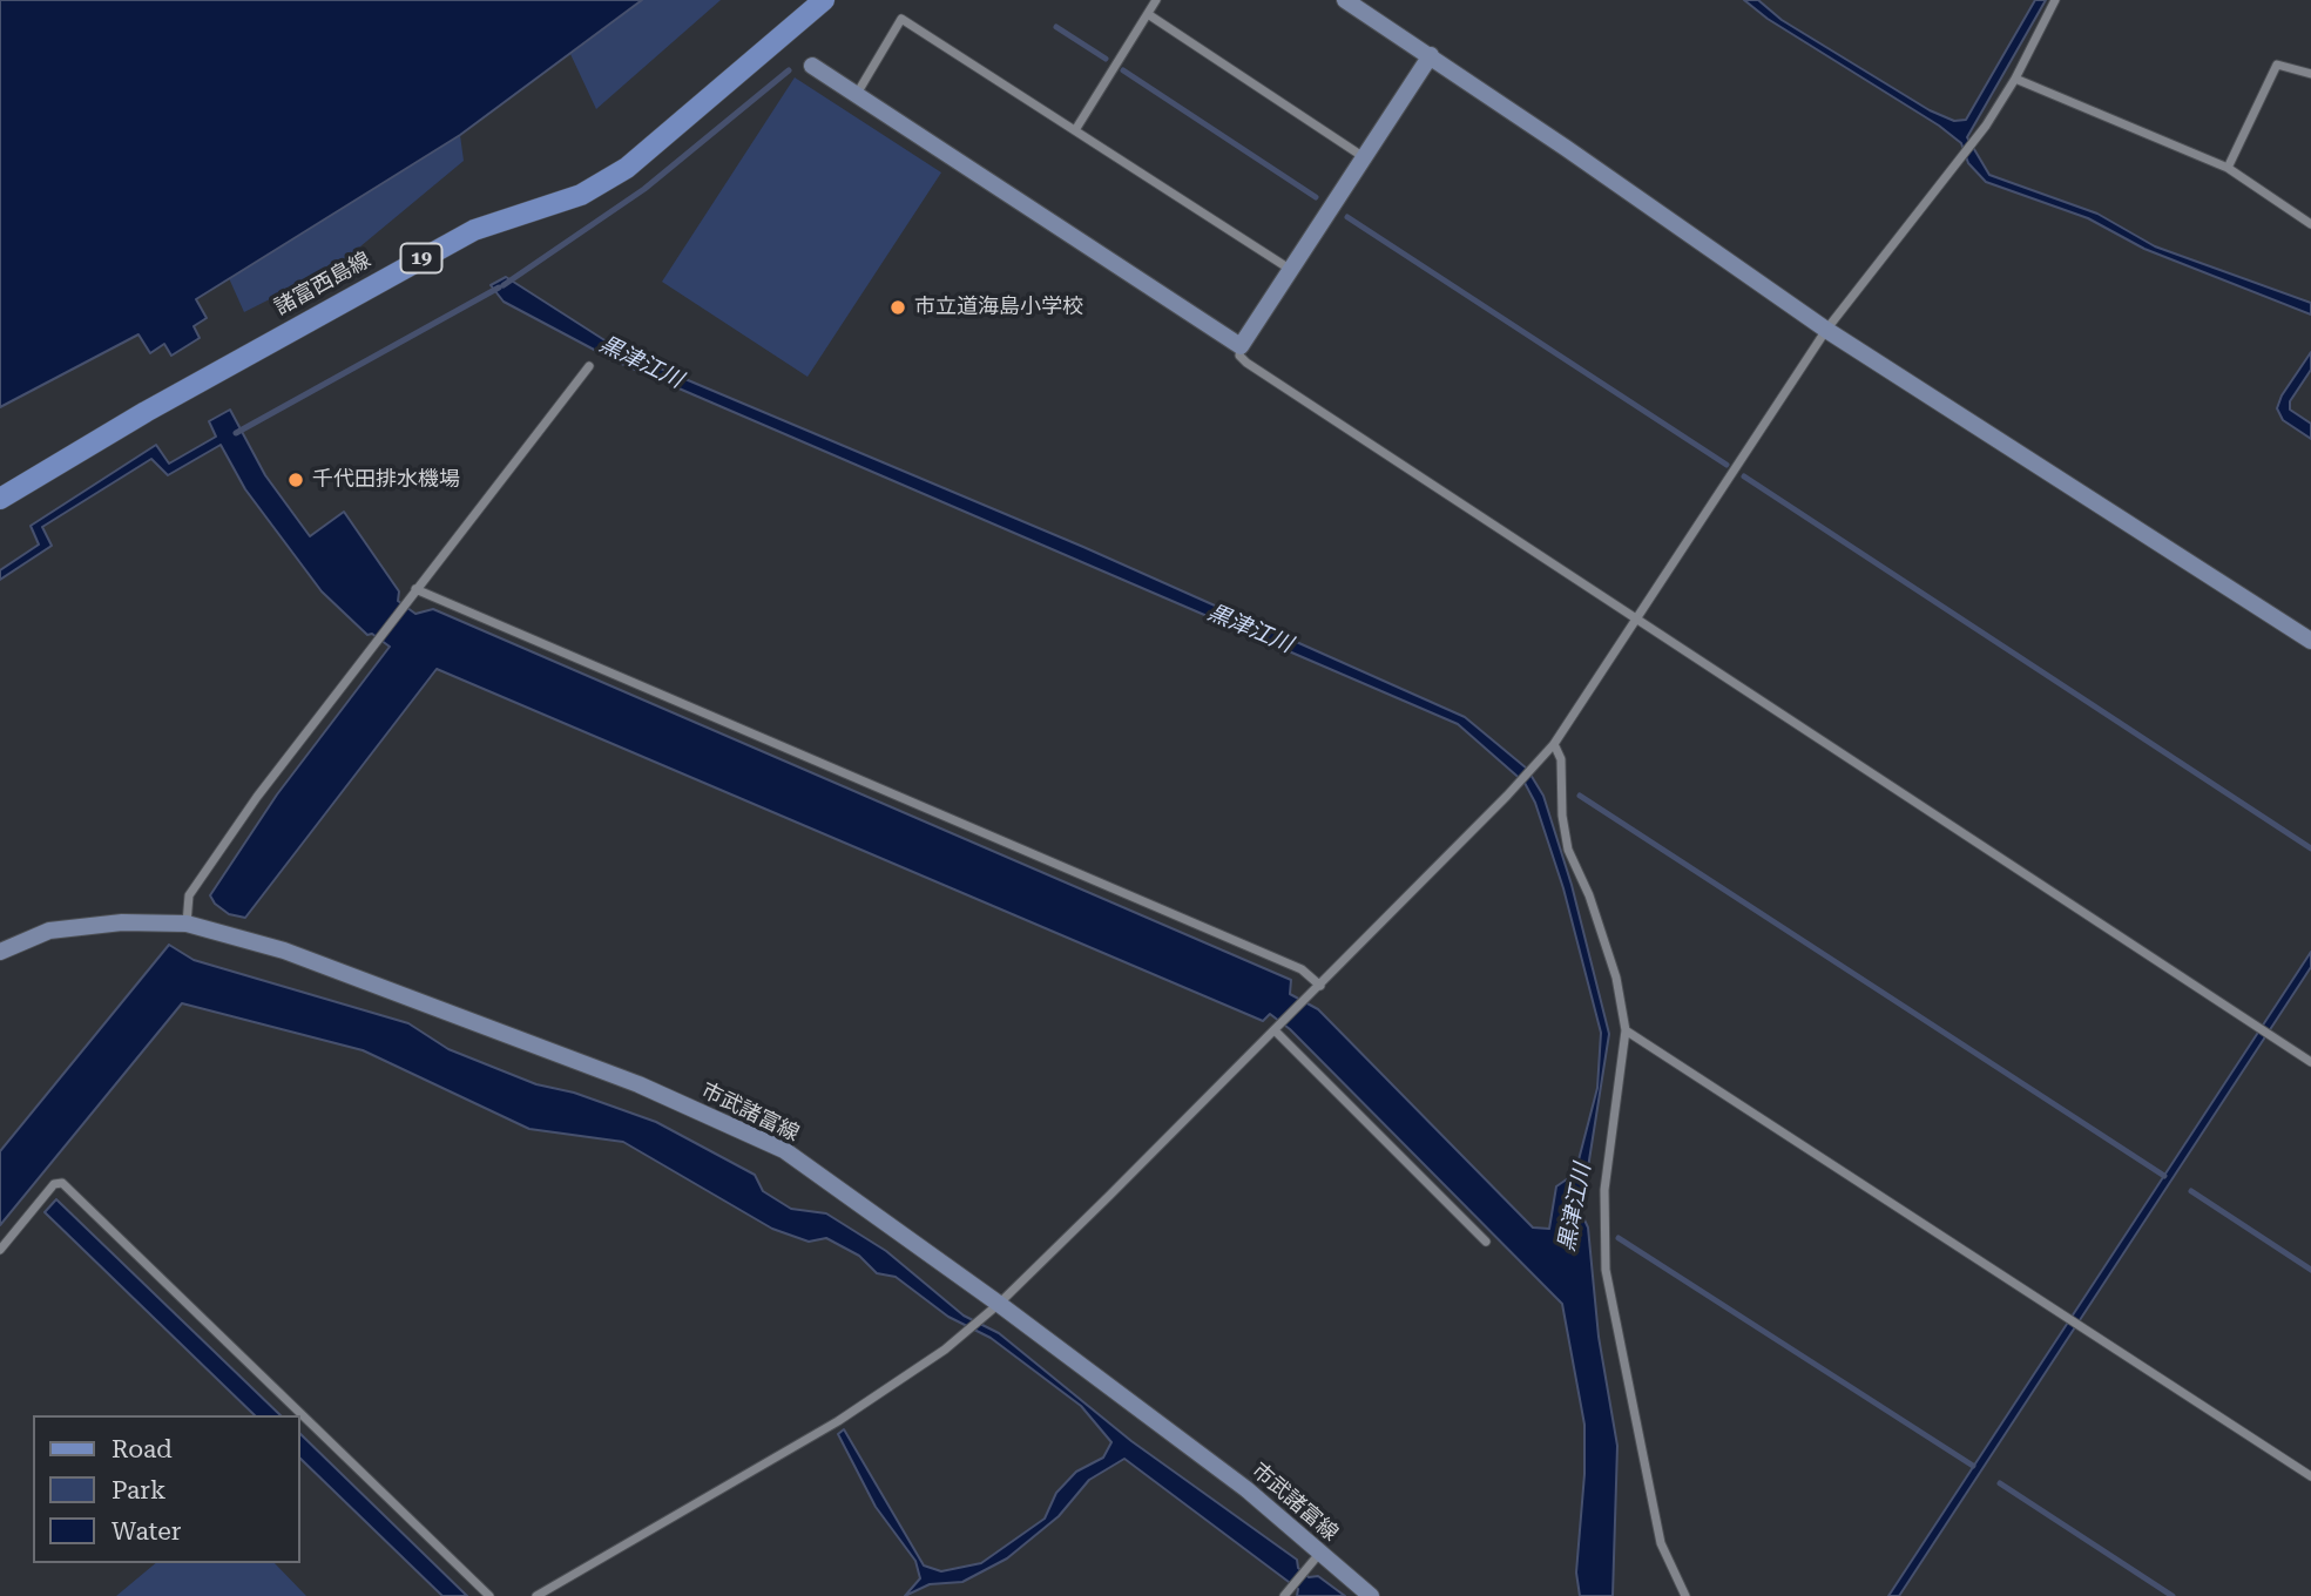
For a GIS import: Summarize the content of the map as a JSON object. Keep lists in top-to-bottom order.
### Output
{
  "streets": {
    "main road": ["19", "諸富西島線"],
    "street": ["市武諸富線"]
  },
  "water": ["黒津江川"],
  "places": ["市立道海島小学校", "千代田排水機場"],
  "legend": ["Road", "Park", "Water"]
}
